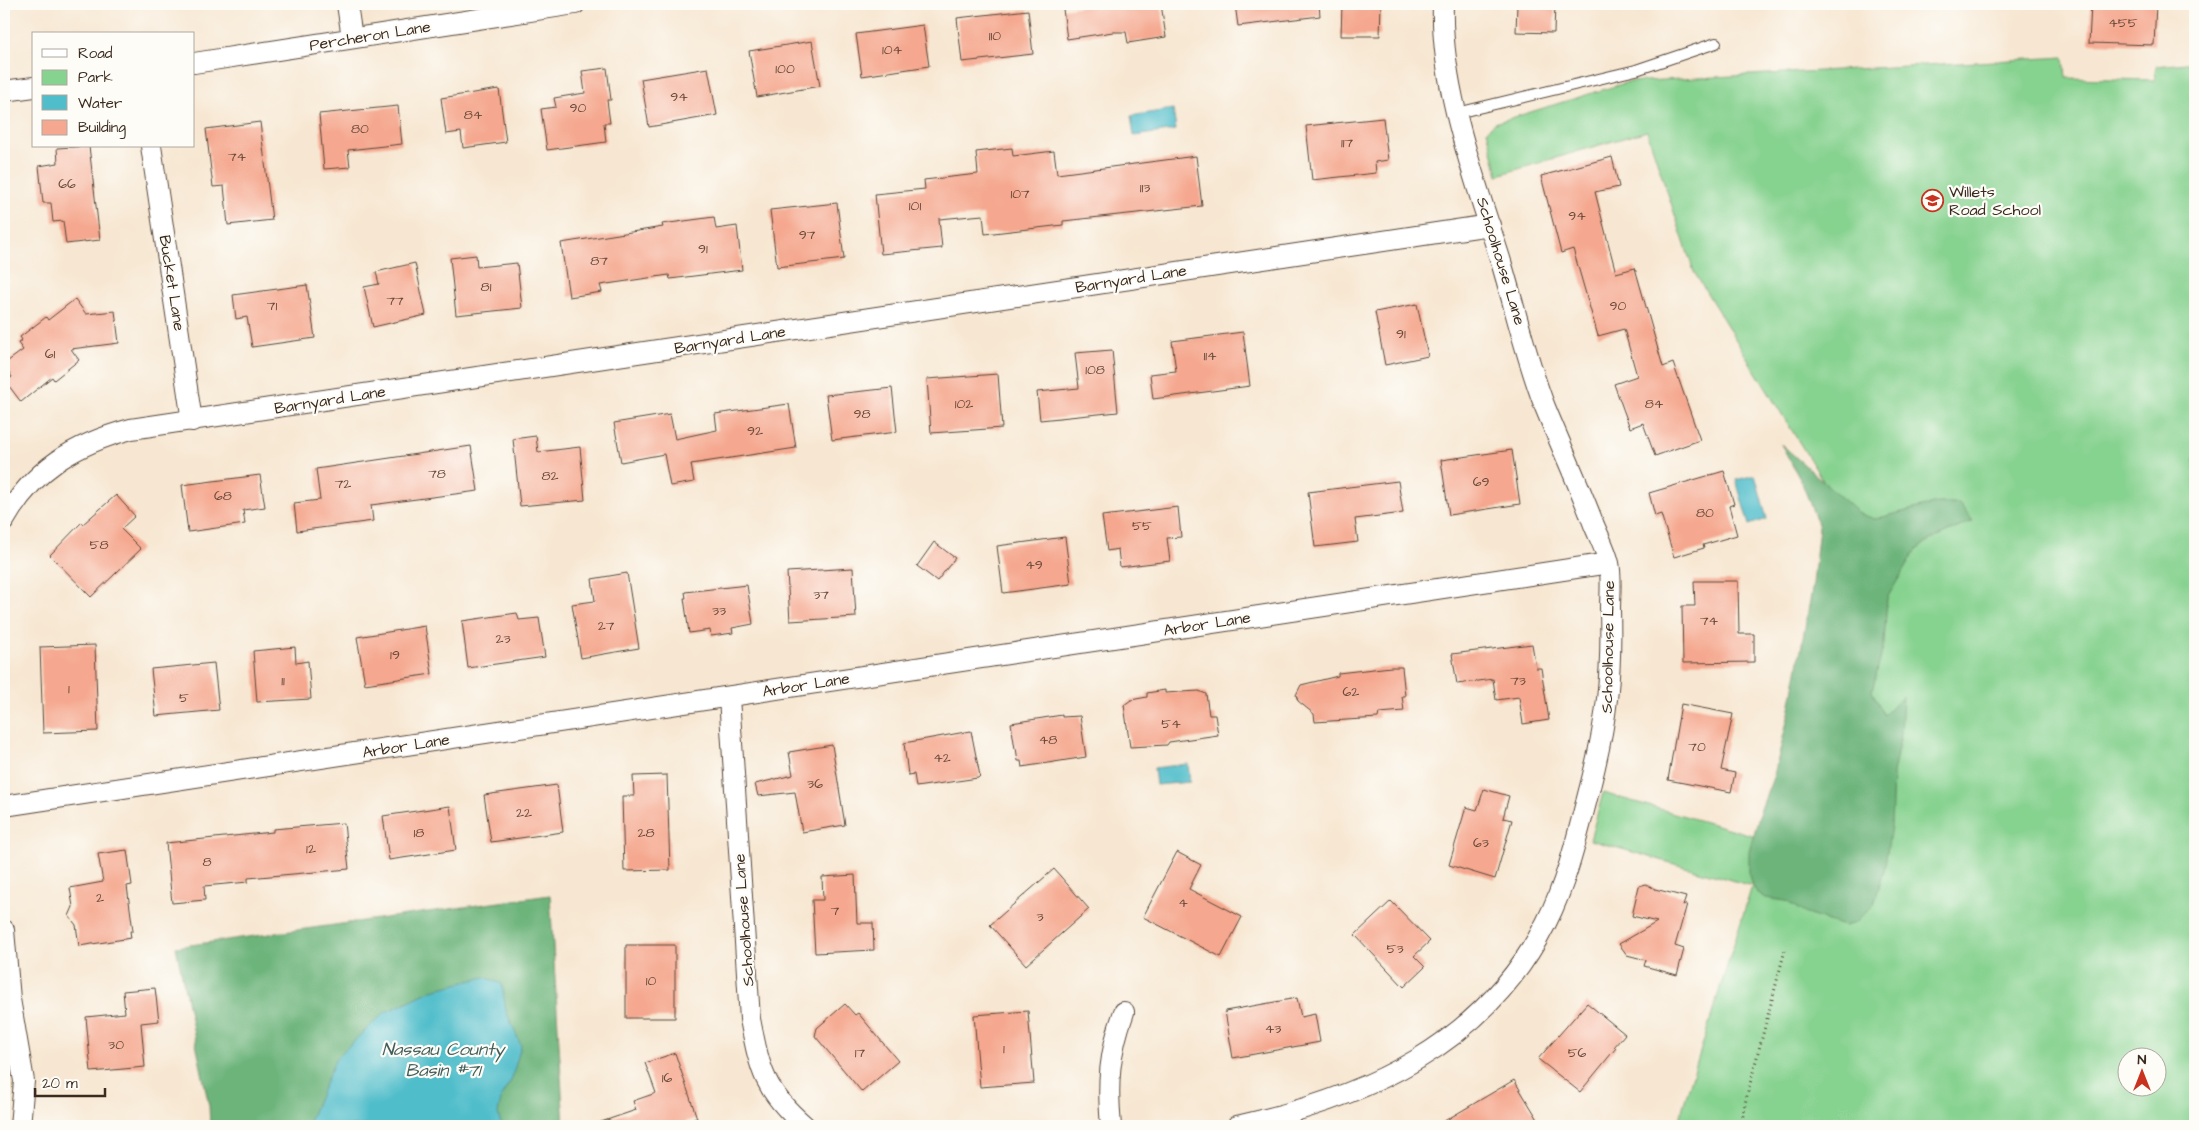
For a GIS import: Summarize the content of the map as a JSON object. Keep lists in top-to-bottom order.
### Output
{
  "streets": {
    "street": [
      "Percheron Lane",
      "Schoolhouse Lane",
      "Barnyard Lane",
      "Bucket Lane",
      "Arbor Lane"
    ]
  },
  "crossings": [
    ["Schoolhouse Lane", "Barnyard Lane"],
    ["Schoolhouse Lane", "Arbor Lane"],
    ["Barnyard Lane", "Bucket Lane"]
  ],
  "water": ["Nassau County Basin #71"],
  "places": {
    "school or university": ["Willets Road School"]
  },
  "house_numbers": [
    "455",
    "110",
    "104",
    "100",
    "94",
    "90",
    "84",
    "80",
    "117",
    "74",
    "66",
    "113",
    "107",
    "101",
    "94",
    "97",
    "91",
    "87",
    "81",
    "77",
    "71",
    "90",
    "91",
    "61",
    "114",
    "108",
    "102",
    "84",
    "98",
    "92",
    "78",
    "82",
    "69",
    "72",
    "68",
    "80",
    "55",
    "58",
    "49",
    "37",
    "33",
    "74",
    "27",
    "23",
    "19",
    "11",
    "73",
    "1",
    "62",
    "5",
    "54",
    "48",
    "70",
    "42",
    "36",
    "22",
    "18",
    "28",
    "63",
    "12",
    "8",
    "2",
    "4",
    "7",
    "3",
    "53",
    "10",
    "43",
    "30",
    "1",
    "17",
    "56",
    "16"
  ],
  "legend": [
    "Road",
    "Park",
    "Water",
    "Building"
  ],
  "scale_bar": "20 m",
  "north": "top"
}
